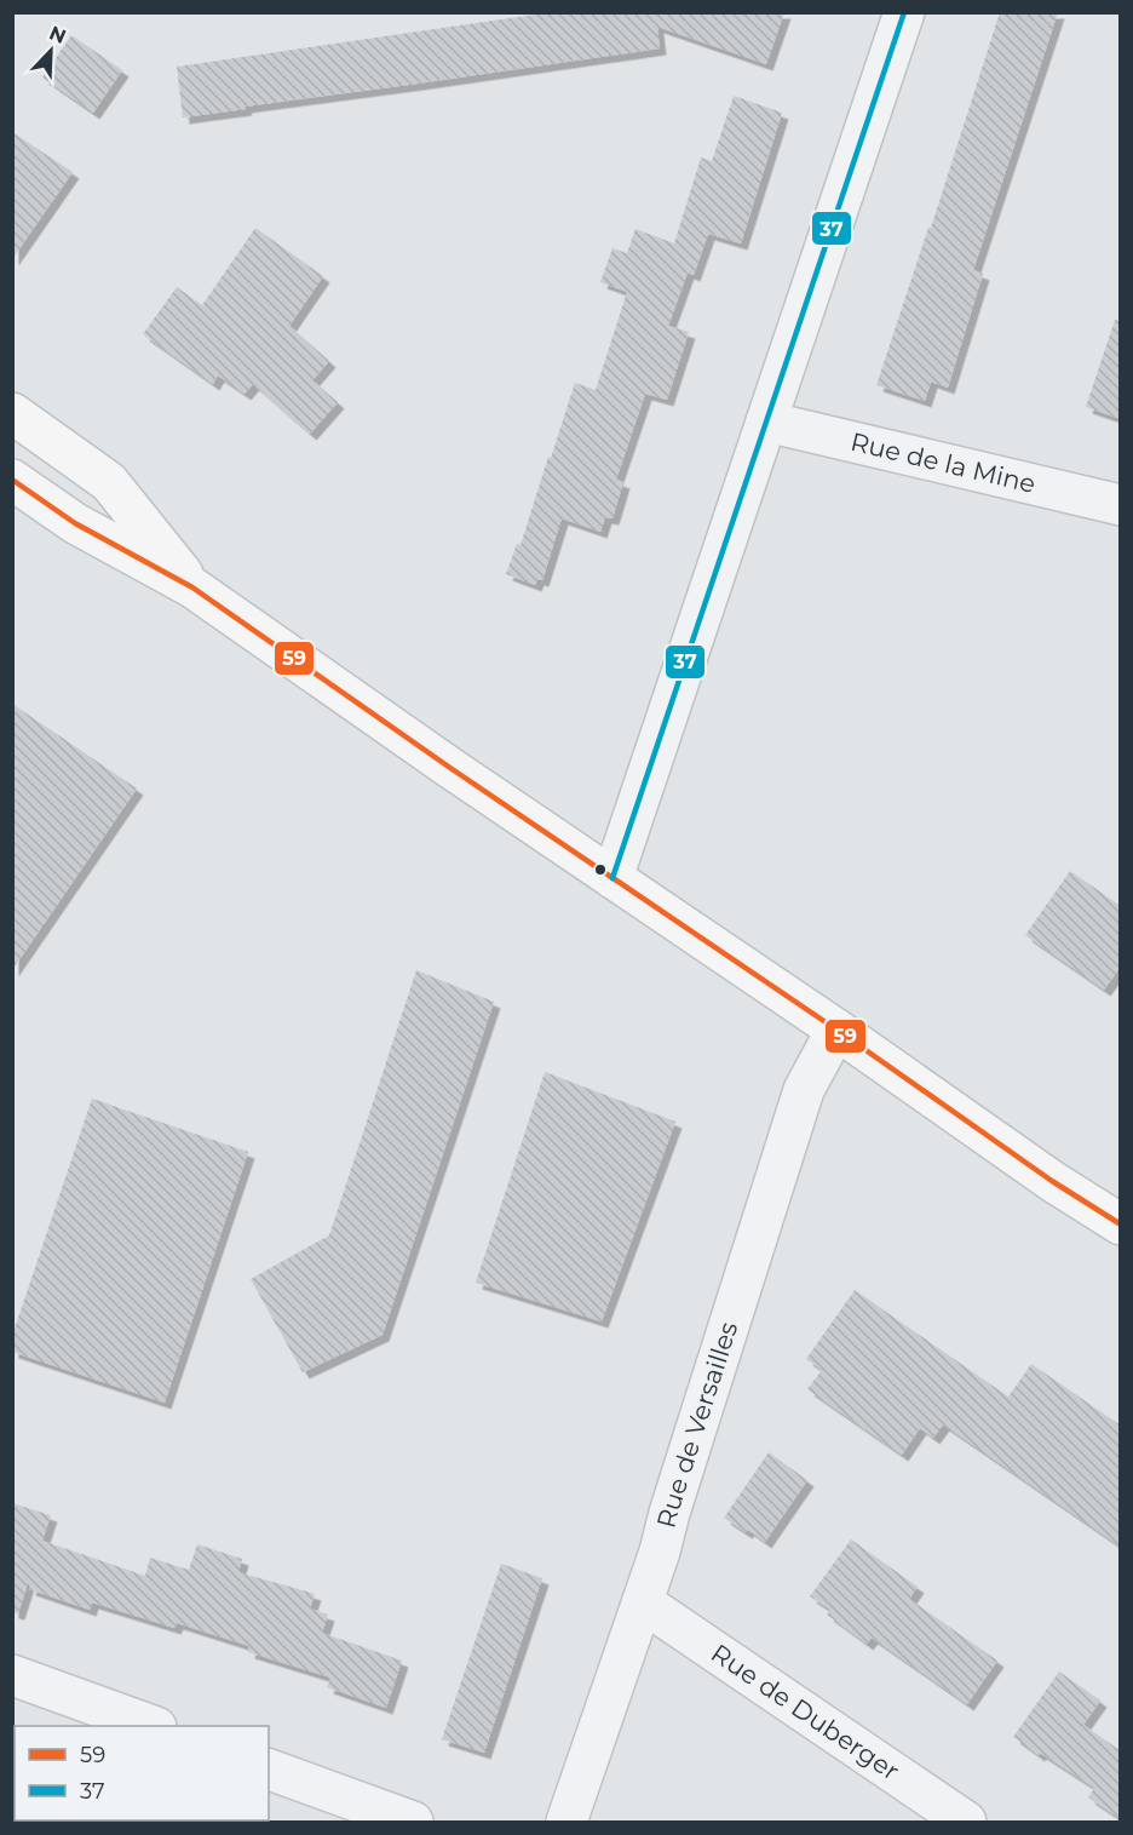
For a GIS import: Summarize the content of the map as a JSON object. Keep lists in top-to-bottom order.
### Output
{
  "streets": {
    "street": ["Rue de la Mine", "Rue de Versailles", "Rue de Duberger"]
  },
  "crossings": [
    ["Rue de Versailles", "Rue de Duberger"]
  ],
  "lines": ["transit line 37", "transit line 59"],
  "legend": ["59", "37"],
  "north": "top right"
}
